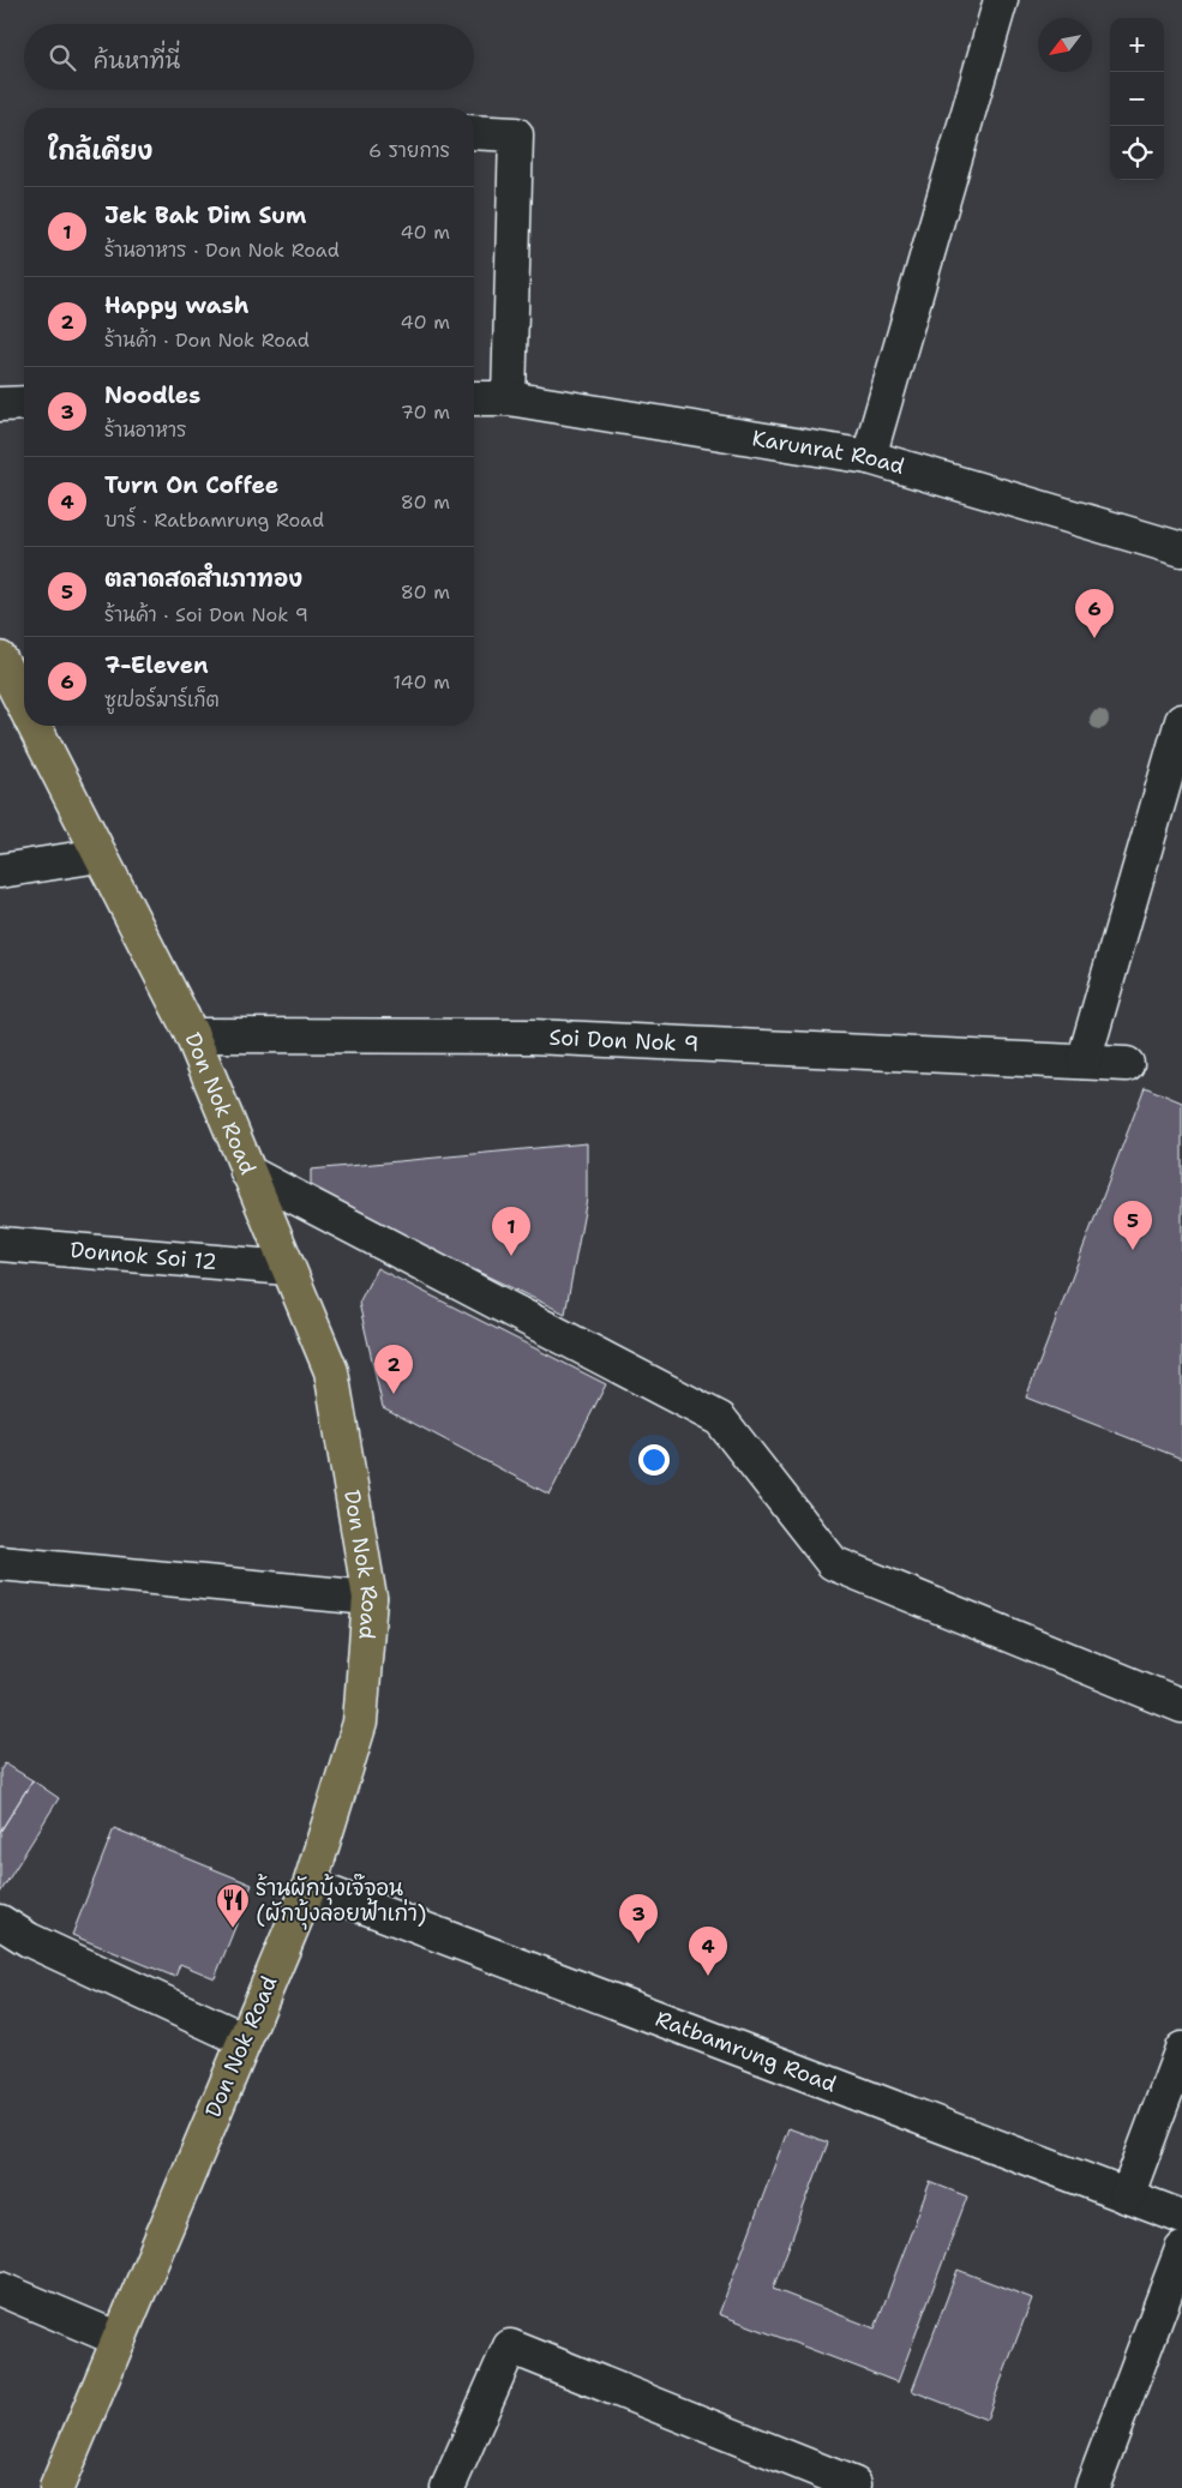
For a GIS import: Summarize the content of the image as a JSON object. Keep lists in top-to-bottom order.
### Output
{
  "streets": {
    "main road": ["Don Nok Road"],
    "street": [
      "Karunrat Road",
      "Soi Don Nok 9",
      "Donnok Soi 12",
      "Ratbamrung Road"
    ]
  },
  "crossings": [
    ["Soi Don Nok 9", "Don Nok Road"],
    ["Don Nok Road", "Donnok Soi 12"],
    ["Don Nok Road", "Ratbamrung Road"]
  ],
  "places": {
    "restaurant": ["ร้านผักบุ้งเจ๊จอน (ผักบุ้งลอยฟ้าเก่า)"]
  },
  "north": "bottom left",
  "page": {
    "map_buttons": ["+", "−"],
    "search": "ค้นหาที่นี่",
    "heading": ["ใกล้เคียง", "6 รายการ"],
    "list": [
      {
        "mark": "1",
        "name": "Jek Bak Dim Sum",
        "note": "ร้านอาหาร · Don Nok Road",
        "value": "40 m"
      },
      {
        "mark": "2",
        "name": "Happy wash",
        "note": "ร้านค้า · Don Nok Road",
        "value": "40 m"
      },
      {
        "mark": "3",
        "name": "Noodles",
        "note": "ร้านอาหาร",
        "value": "70 m"
      },
      {
        "mark": "4",
        "name": "Turn On Coffee",
        "note": "บาร์ · Ratbamrung Road",
        "value": "80 m"
      },
      {
        "mark": "5",
        "name": "ตลาดสดสำเภาทอง",
        "note": "ร้านค้า · Soi Don Nok 9",
        "value": "80 m"
      },
      {
        "mark": "6",
        "name": "7-Eleven",
        "note": "ซูเปอร์มาร์เก็ต",
        "value": "140 m"
      }
    ],
    "pins": [
      "6",
      "5",
      "1",
      "2",
      "3",
      "4"
    ]
  }
}
